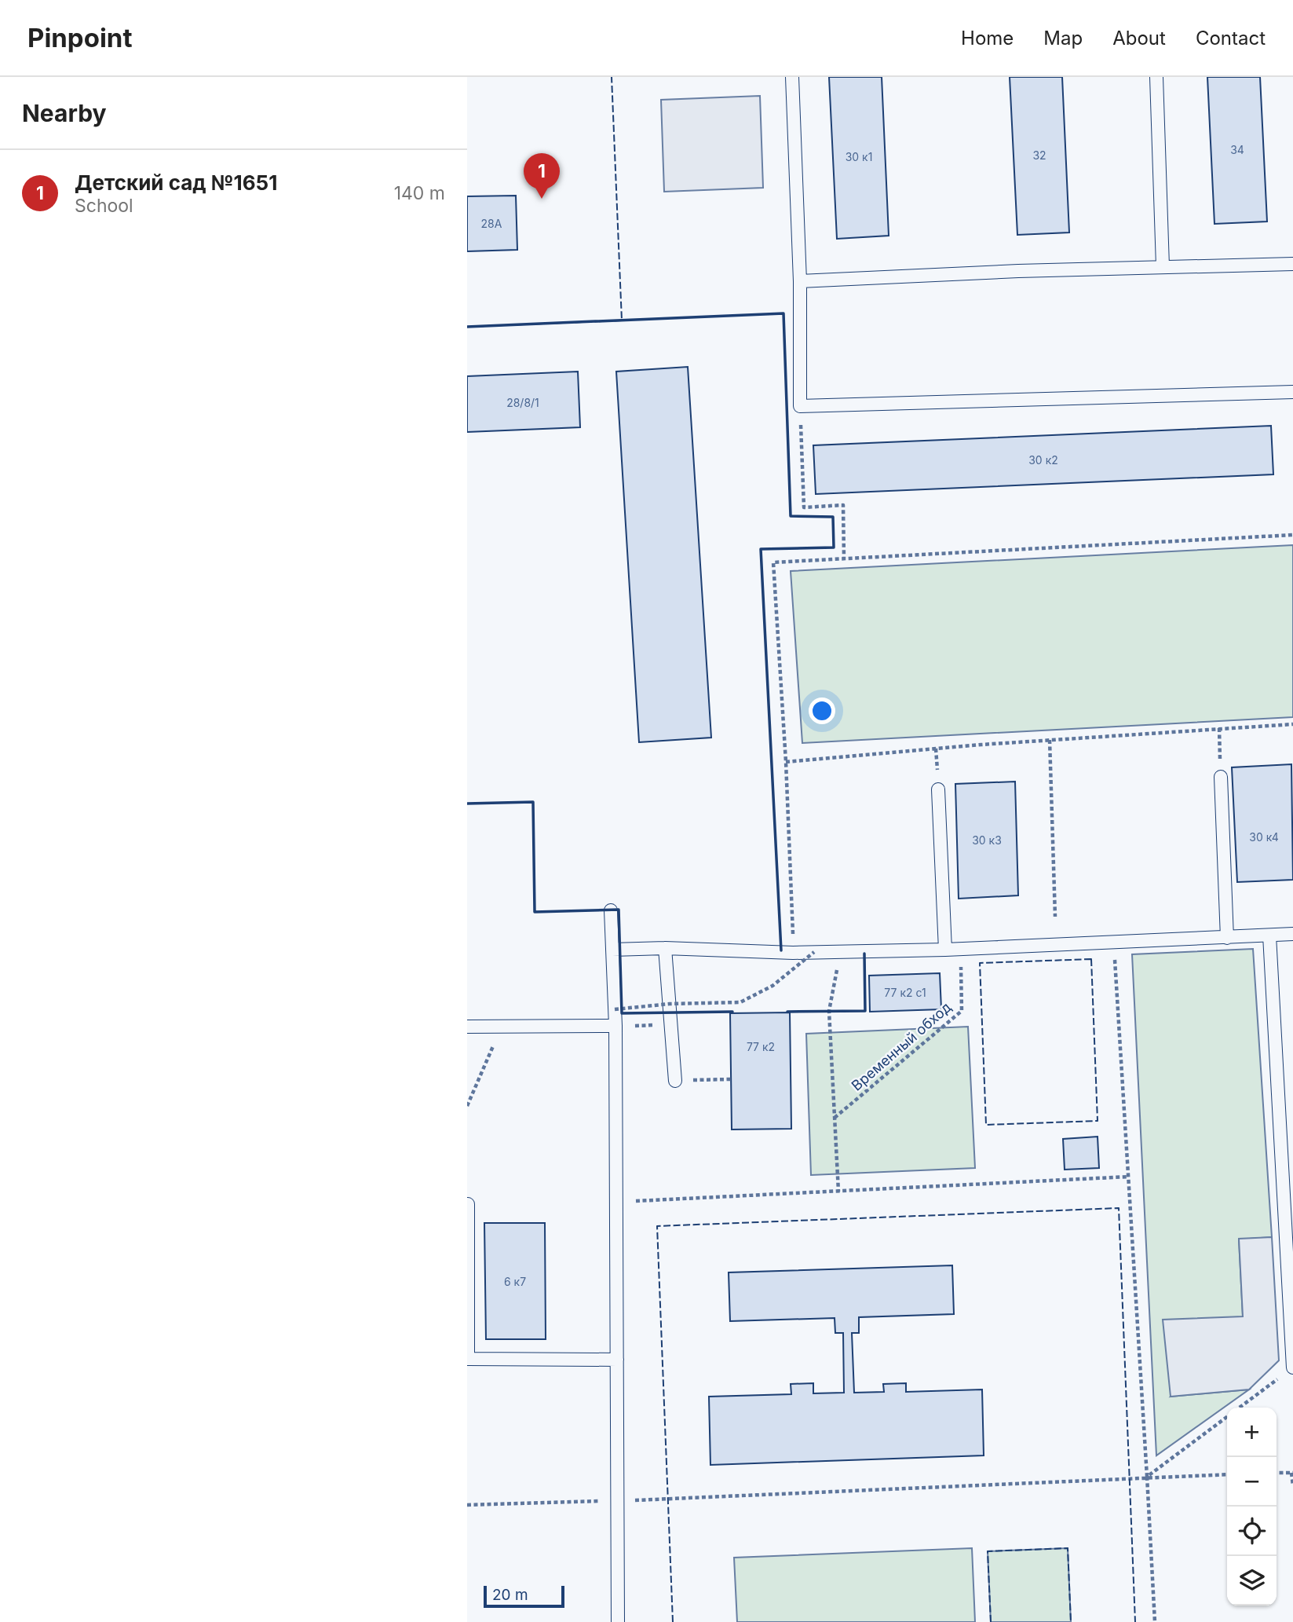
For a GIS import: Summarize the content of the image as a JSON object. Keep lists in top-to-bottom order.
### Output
{
  "streets": {
    "path": ["Временный обход"]
  },
  "house_numbers": [
    "34",
    "32",
    "30 к1",
    "28А",
    "28/8/1",
    "30 к2",
    "30 к4",
    "30 к3",
    "77 к2 с1",
    "77 к2",
    "6 к7"
  ],
  "scale_bar": "20 m",
  "page": {
    "header": "Pinpoint",
    "nav": [
      "Home",
      "Map",
      "About",
      "Contact"
    ],
    "heading": "Nearby",
    "list": [
      {
        "mark": "1",
        "name": "Детский сад №1651",
        "note": "School",
        "value": "140 m"
      }
    ],
    "pins": "1",
    "map_buttons": ["+", "−"],
    "scale": "20 m"
  }
}
